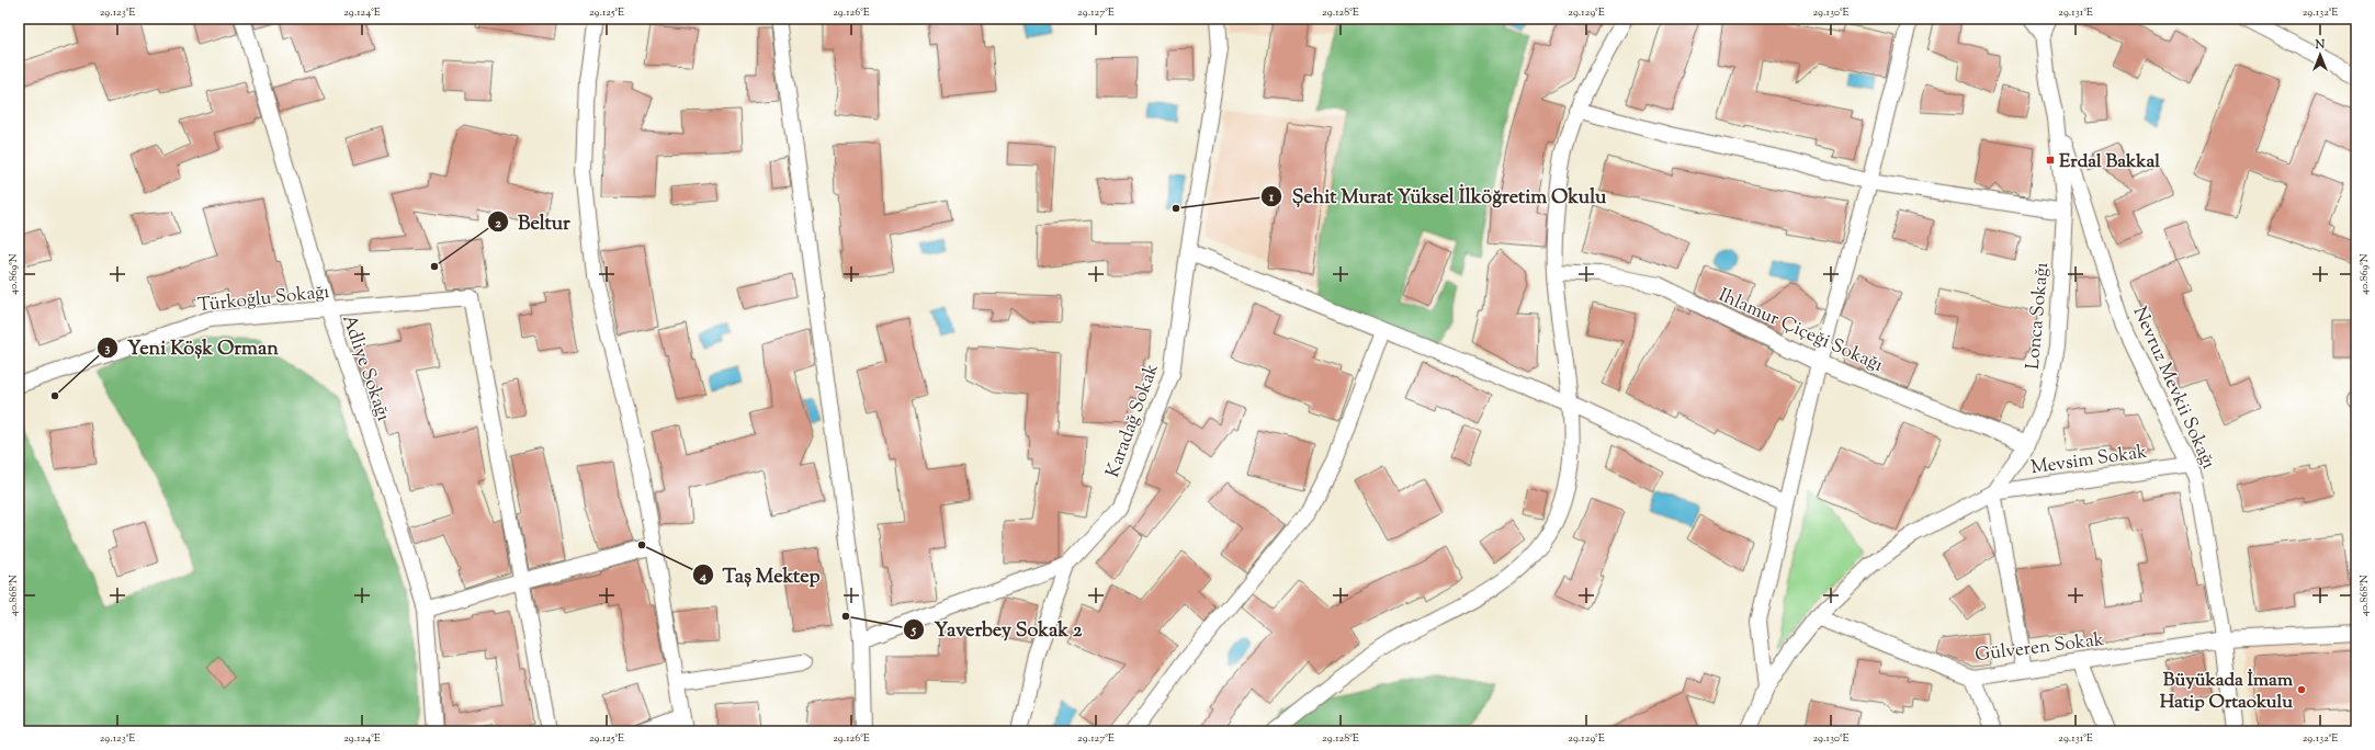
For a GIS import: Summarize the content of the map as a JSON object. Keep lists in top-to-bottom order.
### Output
{
  "streets": {
    "street": [
      "Türkoğlu Sokağı",
      "Lonca Sokağı",
      "Ihlamur Çiçeği Sokağı",
      "Adliye Sokağı",
      "Nevruz Mevkii Sokağı",
      "Karadağ Sokak",
      "Mevsim Sokak",
      "Gülveren Sokak"
    ]
  },
  "crossings": [
    ["Türkoğlu Sokağı", "Adliye Sokağı"],
    ["Lonca Sokağı", "Ihlamur Çiçeği Sokağı"],
    ["Lonca Sokağı", "Nevruz Mevkii Sokağı"],
    ["Lonca Sokağı", "Mevsim Sokak"],
    ["Lonca Sokağı", "Gülveren Sokak"],
    ["Nevruz Mevkii Sokağı", "Mevsim Sokak"],
    ["Nevruz Mevkii Sokağı", "Gülveren Sokak"]
  ],
  "places": {
    "transit": ["Erdal Bakkal"],
    "other": [
      "Şehit Murat Yüksel İlköğretim Okulu",
      "Beltur",
      "Yeni Köşk Orman",
      "Taş Mektep",
      "Yaverbey Sokak 2",
      "Büyükada İmam Hatip Ortaokulu"
    ]
  },
  "north": "top",
  "coordinates": [
    "29.123°E",
    "29.124°E",
    "29.125°E",
    "29.126°E",
    "29.127°E",
    "29.128°E",
    "29.129°E",
    "29.130°E",
    "29.131°E",
    "29.132°E",
    "40.869°N",
    "40.868°N"
  ]
}
